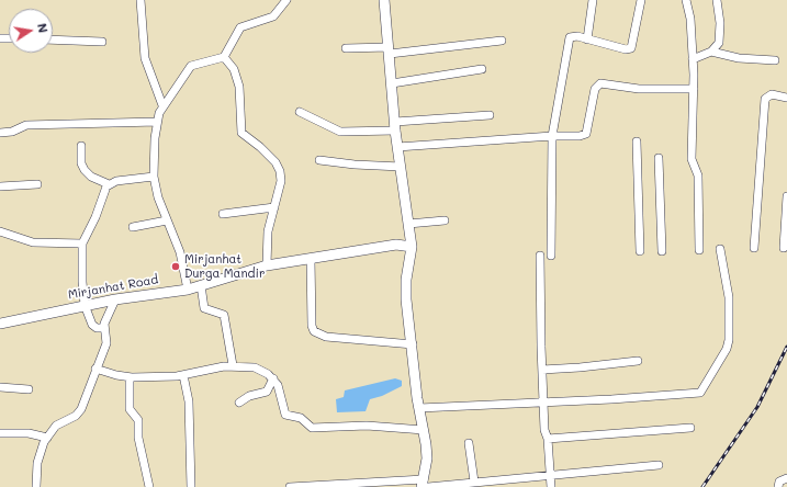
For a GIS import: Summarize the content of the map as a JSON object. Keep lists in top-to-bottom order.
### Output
{
  "streets": {
    "main road": ["Mirjanhat Road"]
  },
  "places": ["Mirjanhat Durga Mandir"],
  "north": "right"
}
